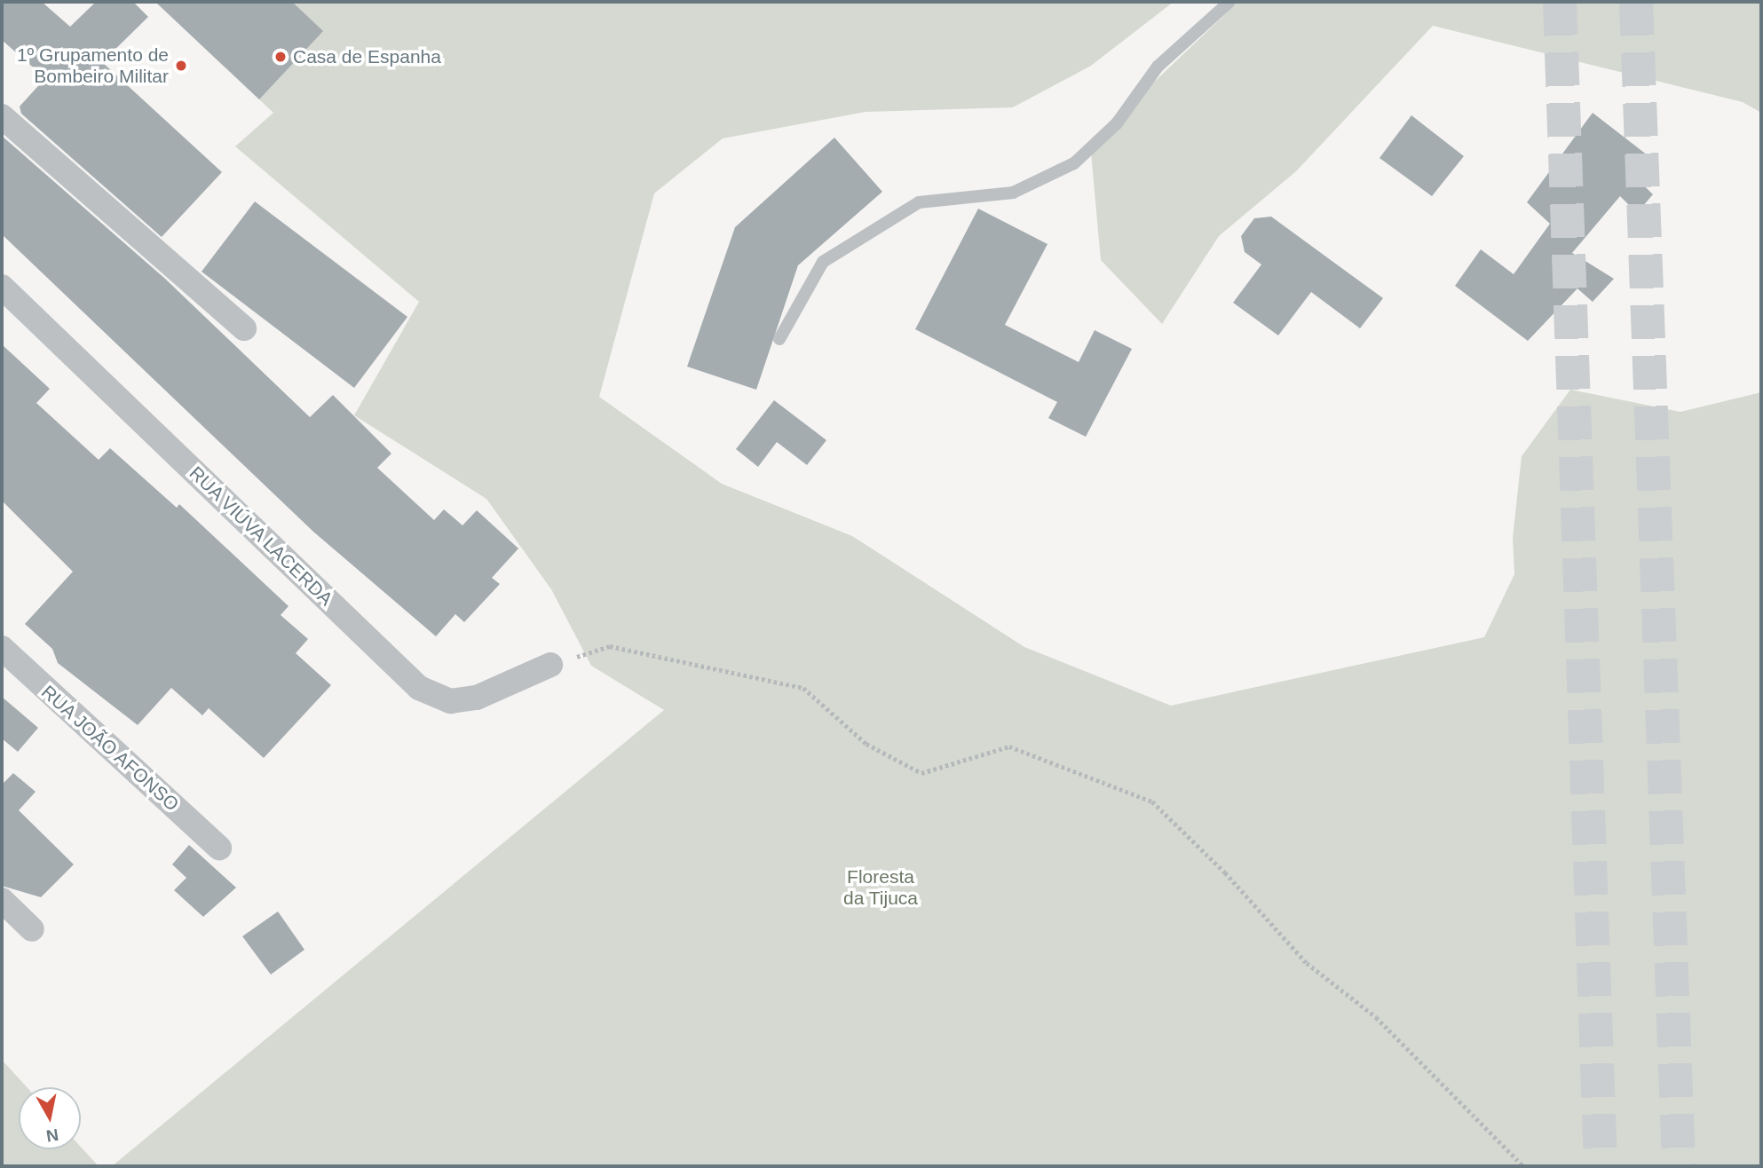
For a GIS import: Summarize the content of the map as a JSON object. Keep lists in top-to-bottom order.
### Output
{
  "streets": {
    "street": ["RUA VIÚVA LACERDA", "RUA JOÃO AFONSO"]
  },
  "parks": ["Floresta da Tijuca"],
  "places": ["Casa de Espanha", "1º Grupamento de Bombeiro Militar"],
  "north": "bottom"
}
